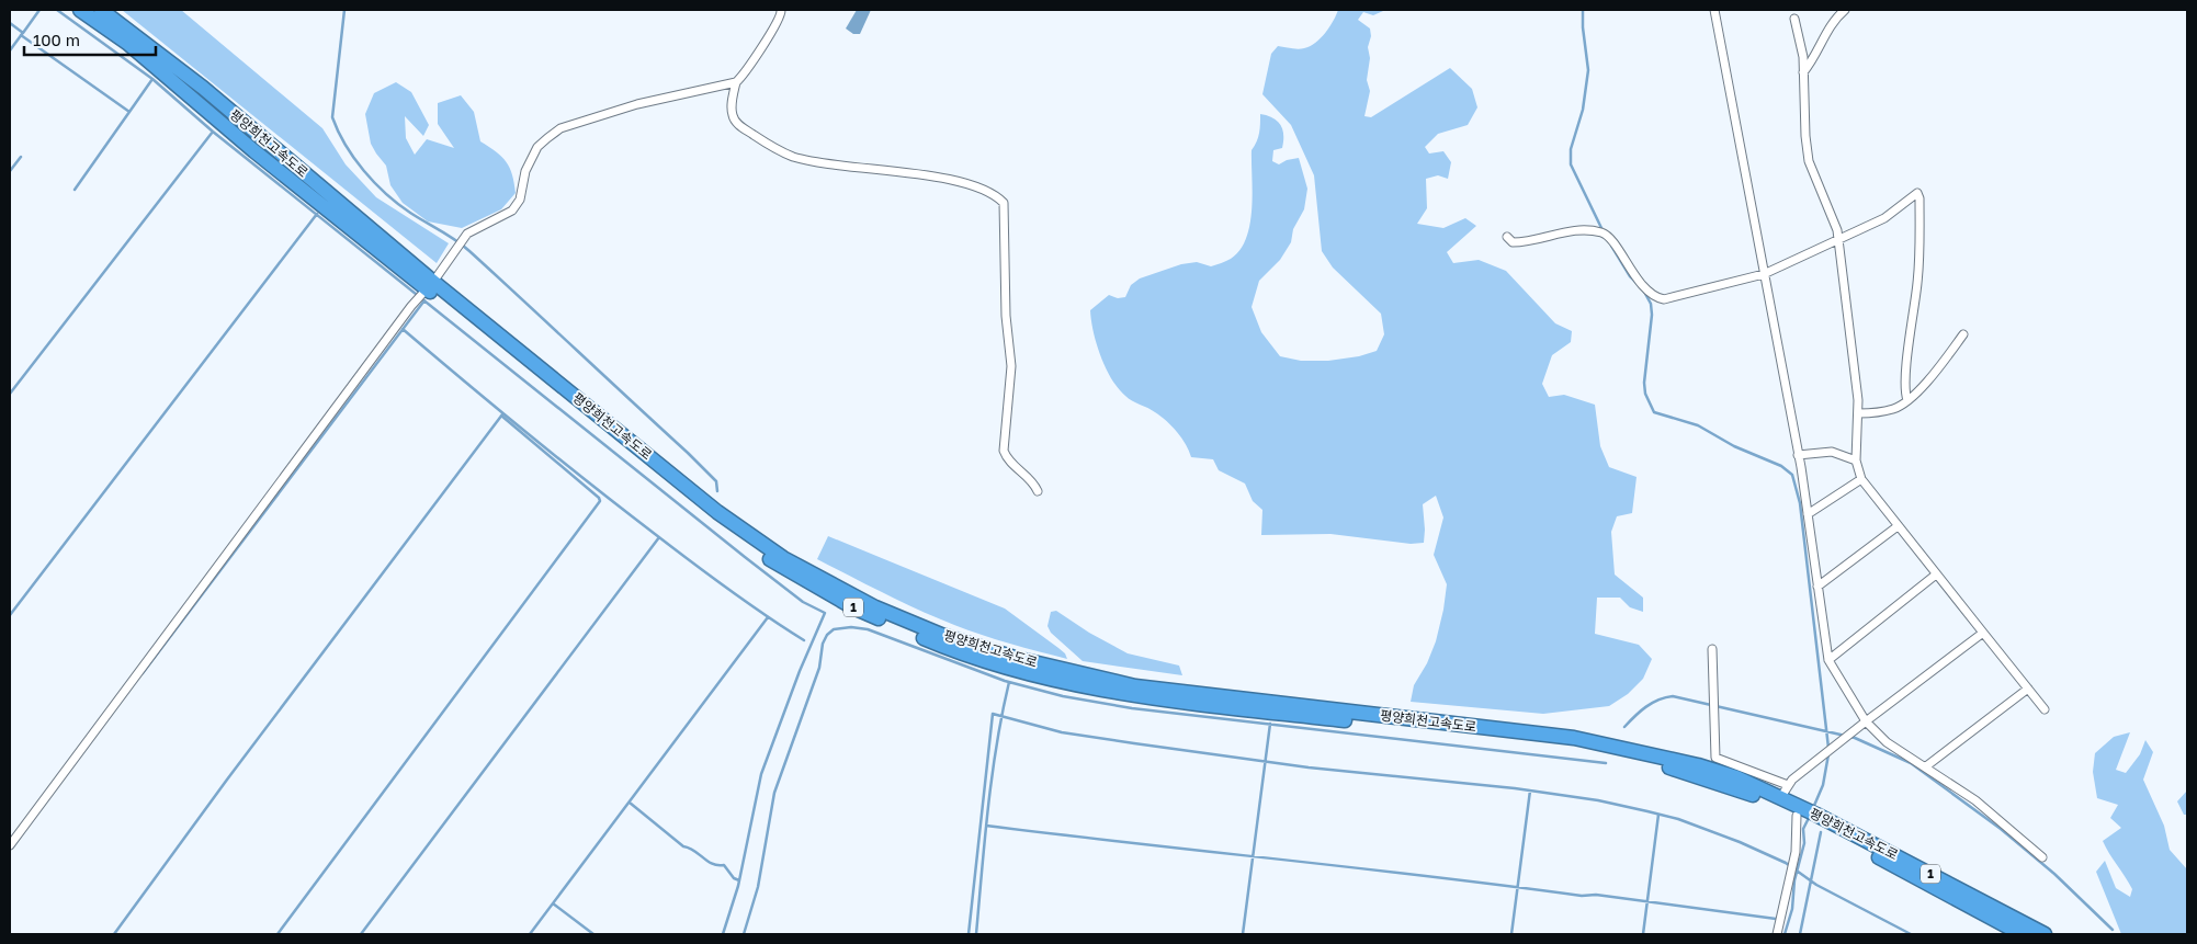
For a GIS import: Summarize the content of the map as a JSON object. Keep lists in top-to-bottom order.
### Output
{
  "streets": {
    "highway": ["평양희천고속도로", "1"]
  },
  "scale_bar": "100 m"
}
